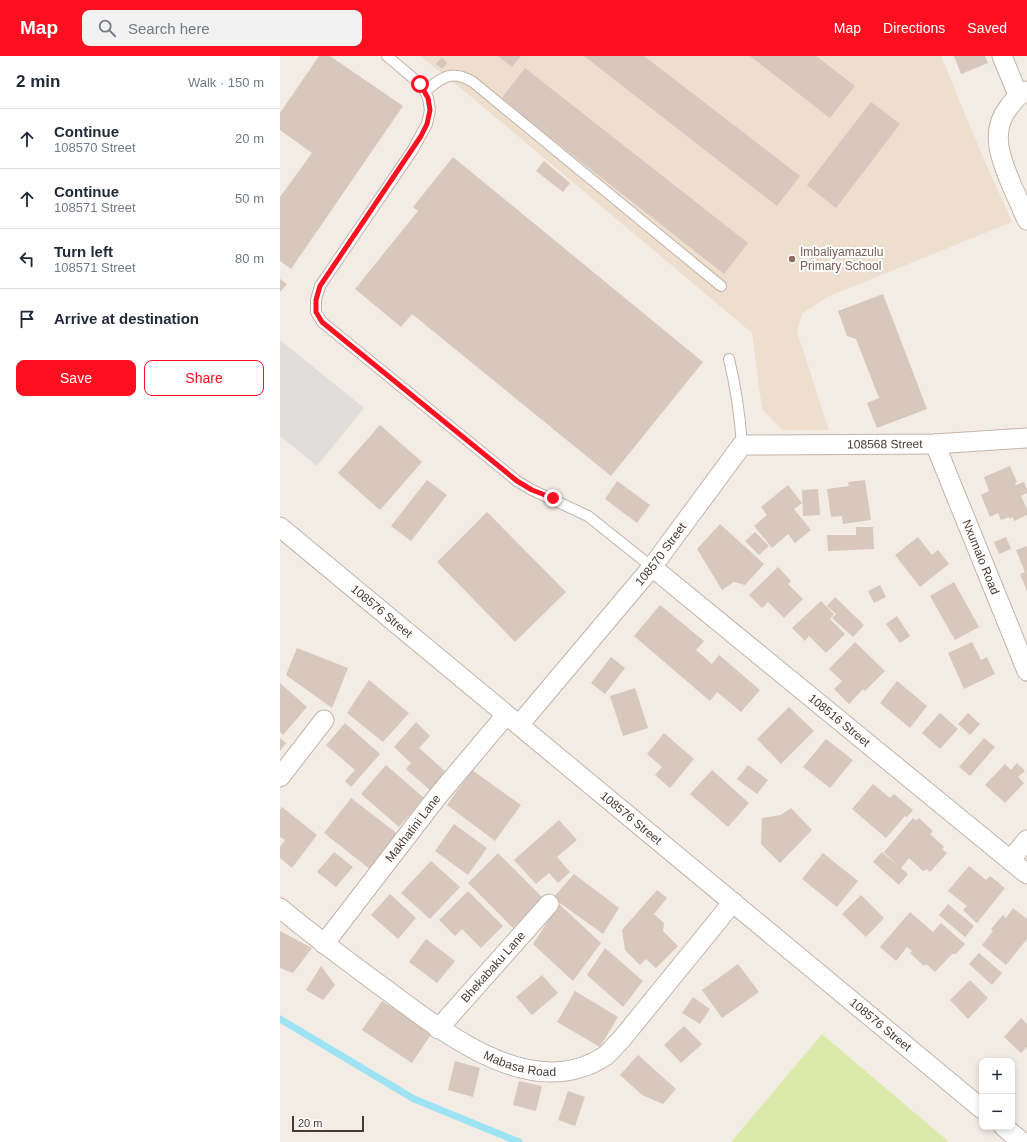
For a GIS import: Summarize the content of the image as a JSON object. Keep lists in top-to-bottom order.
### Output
{
  "streets": {
    "street": [
      "108568 Street",
      "108570 Street",
      "Nxumalo Road",
      "108576 Street",
      "108516 Street",
      "Makhatini Lane",
      "Bhekabaku Lane",
      "Mabasa Road"
    ]
  },
  "crossings": [
    ["108568 Street", "108570 Street"],
    ["108568 Street", "Nxumalo Road"],
    ["108570 Street", "108576 Street"],
    ["108570 Street", "108516 Street"],
    ["108570 Street", "Makhatini Lane"],
    ["108576 Street", "Makhatini Lane"],
    ["108576 Street", "Mabasa Road"],
    ["Makhatini Lane", "Mabasa Road"],
    ["Bhekabaku Lane", "Mabasa Road"]
  ],
  "places": ["Imbaliyamazulu Primary School"],
  "scale_bar": "20 m",
  "page": {
    "header": "Map",
    "search": "Search here",
    "nav": ["Map", "Directions", "Saved"],
    "heading": ["2 min", "Walk · 150 m"],
    "list": [
      ["Continue", "108570 Street", "20 m"],
      ["Continue", "108571 Street", "50 m"],
      ["Turn left", "108571 Street", "80 m"],
      "Arrive at destination"
    ],
    "buttons": ["Save", "Share"],
    "map_buttons": ["+", "−"],
    "scale": "20 m"
  }
}
